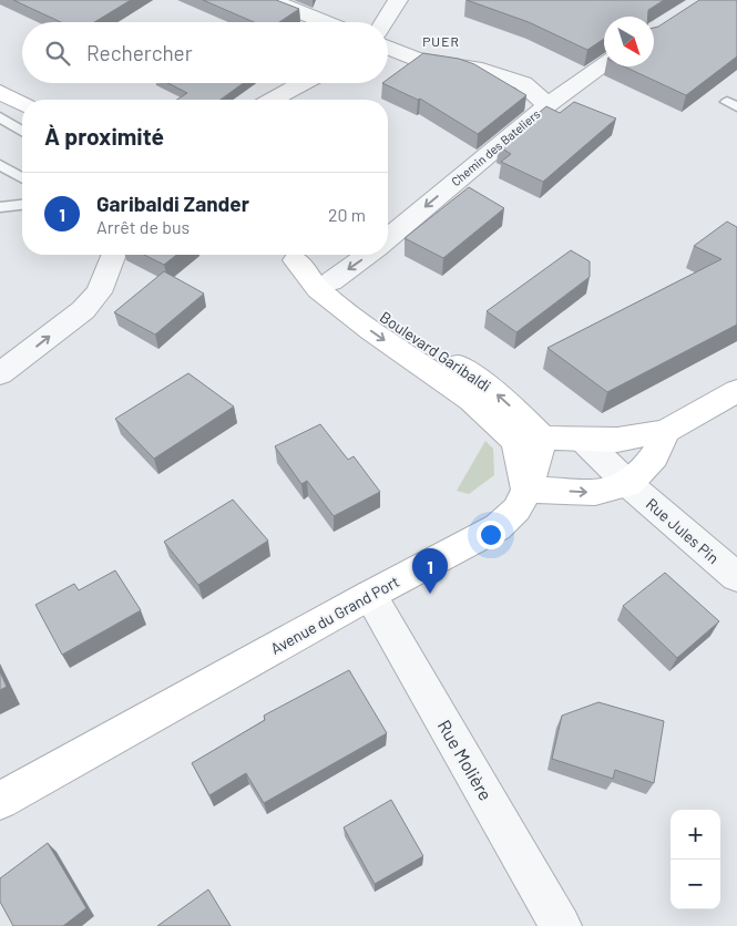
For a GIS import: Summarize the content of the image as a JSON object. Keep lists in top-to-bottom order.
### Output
{
  "streets": {
    "main road": ["Boulevard Garibaldi", "Avenue du Grand Port"],
    "street": ["Chemin des Bateliers", "Rue Jules Pin", "Rue Molière"]
  },
  "crossings": [
    ["Avenue du Grand Port", "Rue Molière"]
  ],
  "one_way": ["Chemin des Bateliers"],
  "districts": ["PUER"],
  "north": "bottom right",
  "page": {
    "search": "Rechercher",
    "heading": "À proximité",
    "list": [
      {
        "mark": "1",
        "name": "Garibaldi Zander",
        "note": "Arrêt de bus",
        "value": "20 m"
      }
    ],
    "pins": "1",
    "map_buttons": ["+", "−"]
  }
}
